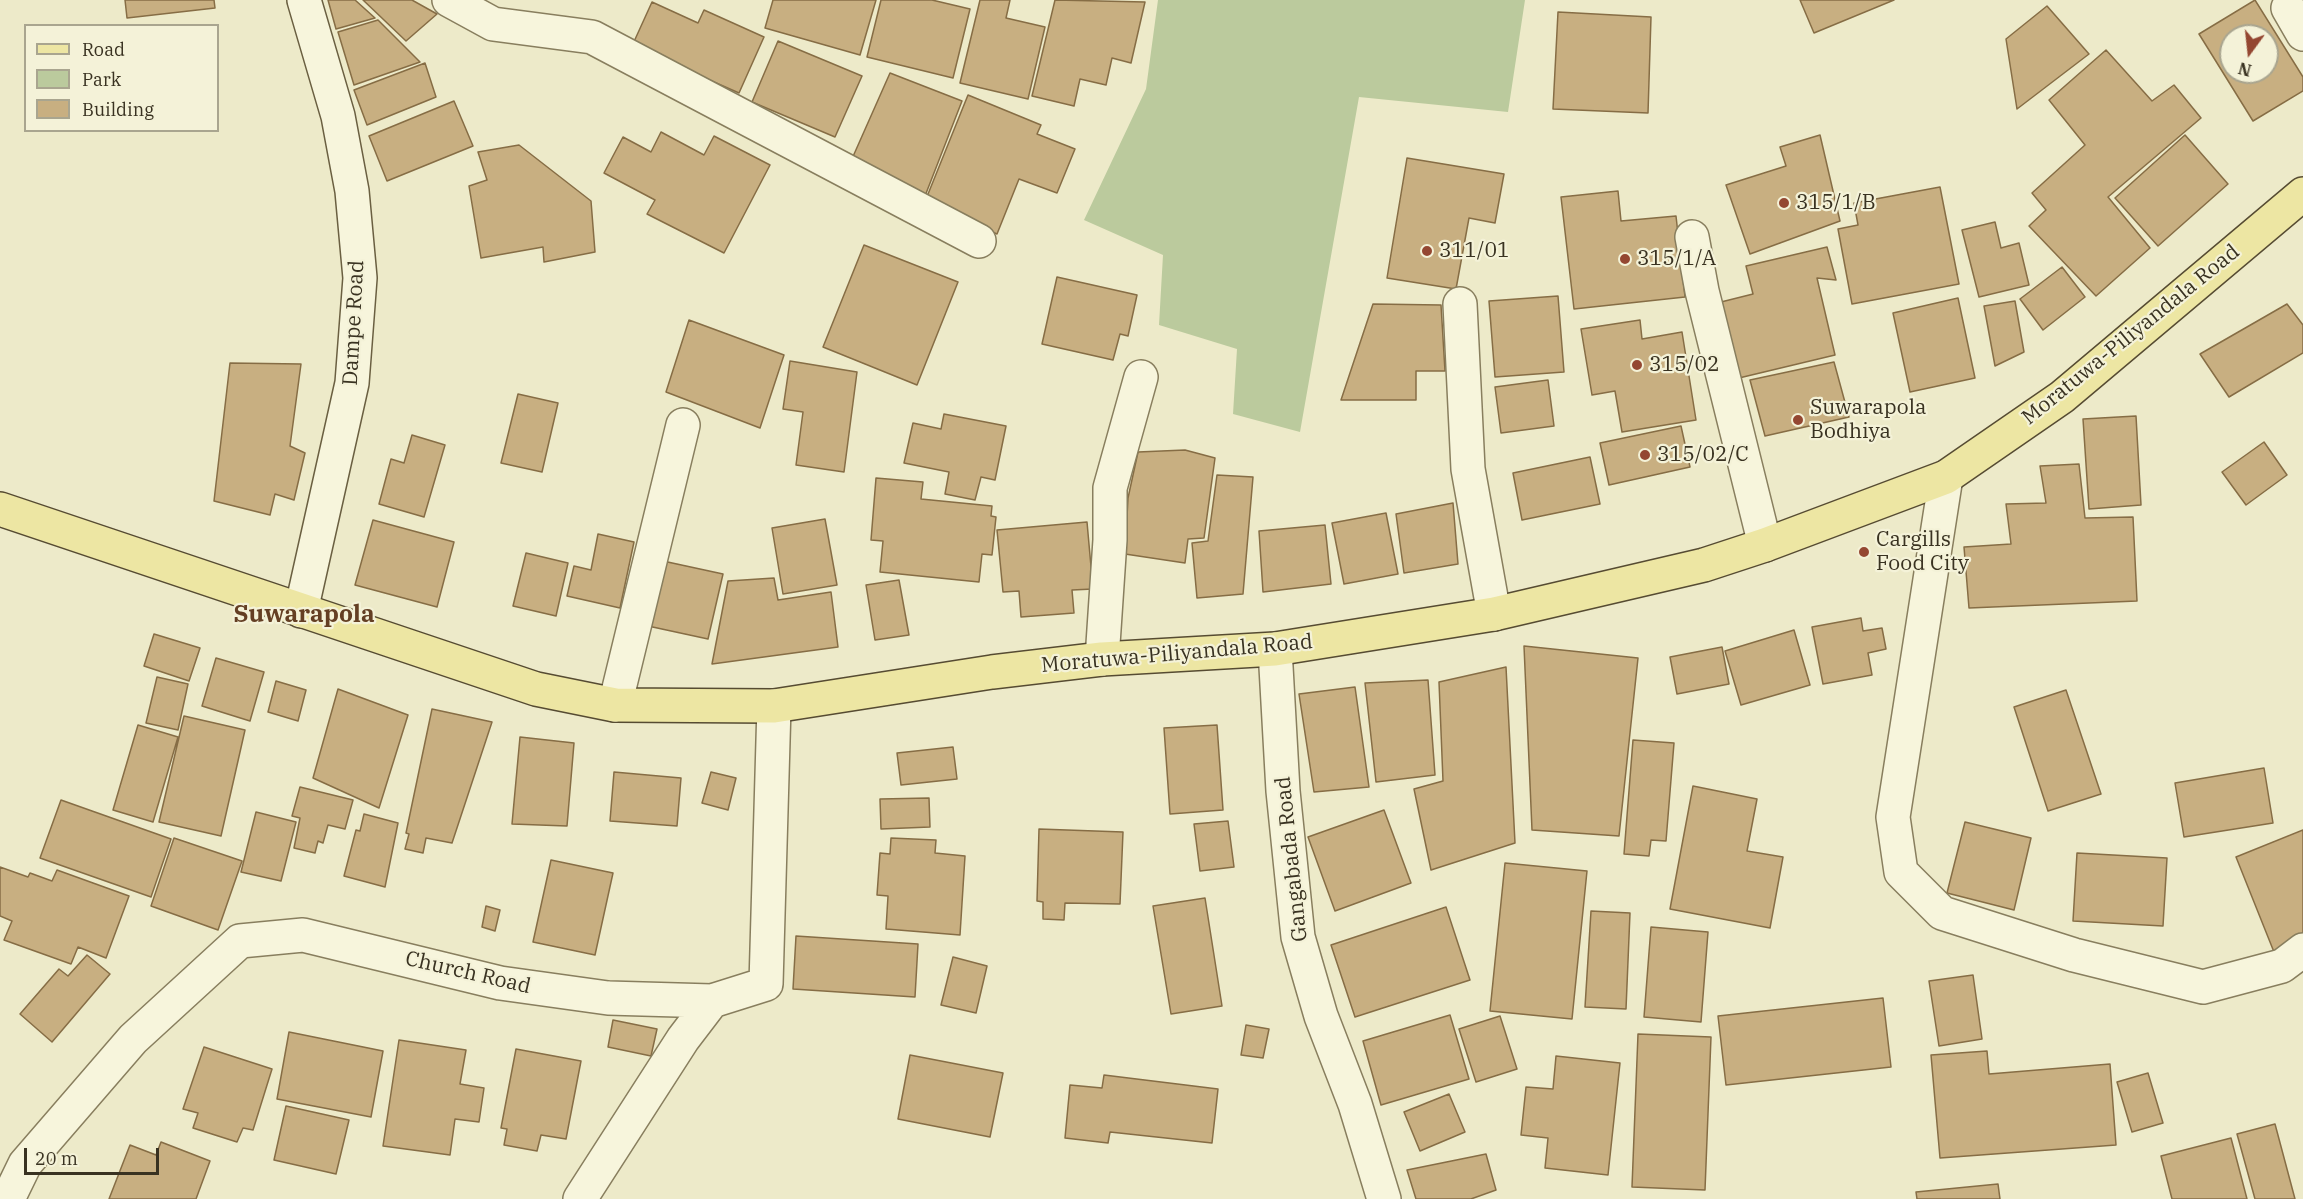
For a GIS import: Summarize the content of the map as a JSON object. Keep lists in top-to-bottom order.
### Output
{
  "streets": {
    "main road": ["Moratuwa-Piliyandala Road"],
    "street": ["Dampe Road", "Gangabada Road", "Church Road"]
  },
  "crossings": [
    ["Dampe Road", "Moratuwa-Piliyandala Road"],
    ["Moratuwa-Piliyandala Road", "Gangabada Road"],
    ["Moratuwa-Piliyandala Road", "Church Road"]
  ],
  "districts": ["Suwarapola"],
  "places": [
    "315/1/B",
    "311/01",
    "315/1/A",
    "315/02",
    "Suwarapola Bodhiya",
    "315/02/C",
    "Cargills Food City"
  ],
  "legend": ["Road", "Park", "Building"],
  "scale_bar": "20 m",
  "north": "bottom"
}
